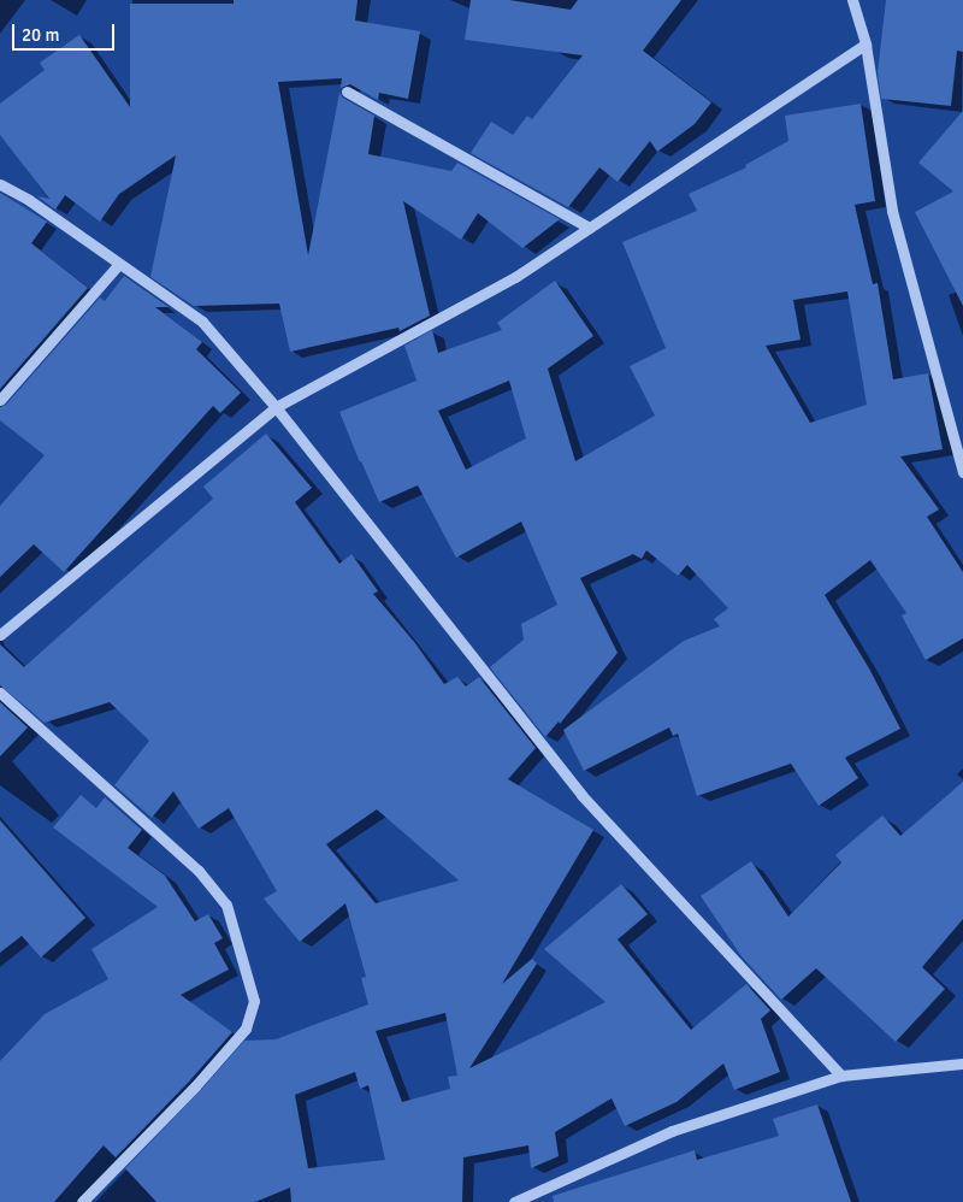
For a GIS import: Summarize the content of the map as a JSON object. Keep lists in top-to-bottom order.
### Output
{
  "scale_bar": "20 m"
}
